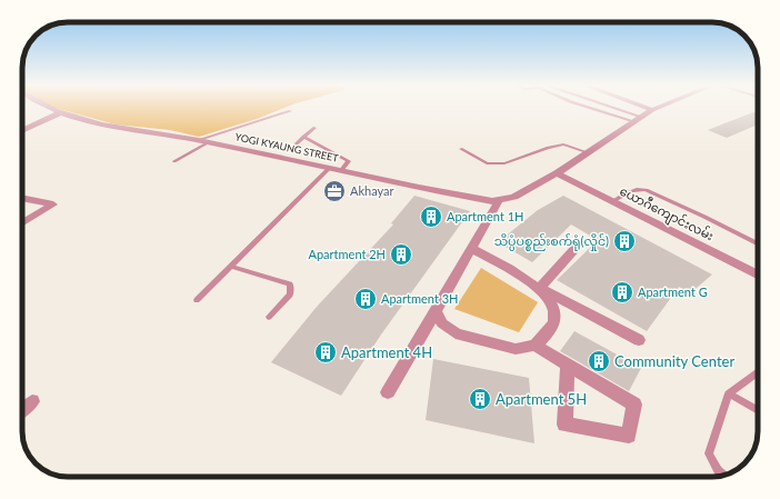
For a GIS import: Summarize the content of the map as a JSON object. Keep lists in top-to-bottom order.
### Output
{
  "streets": {
    "street": ["YOGI KYAUNG STREET", "ယောဂီကျောင်းလမ်း"]
  },
  "crossings": [
    ["YOGI KYAUNG STREET", "ယောဂီကျောင်းလမ်း"]
  ],
  "places": {
    "office": ["Akhayar"],
    "building": [
      "Apartment 1H",
      "သိပ္ပံပစ္စည်းစက်ရုံ(လှိုင်)",
      "Apartment 2H",
      "Apartment G",
      "Apartment 3H",
      "Apartment 4H",
      "Community Center",
      "Apartment 5H"
    ]
  }
}
